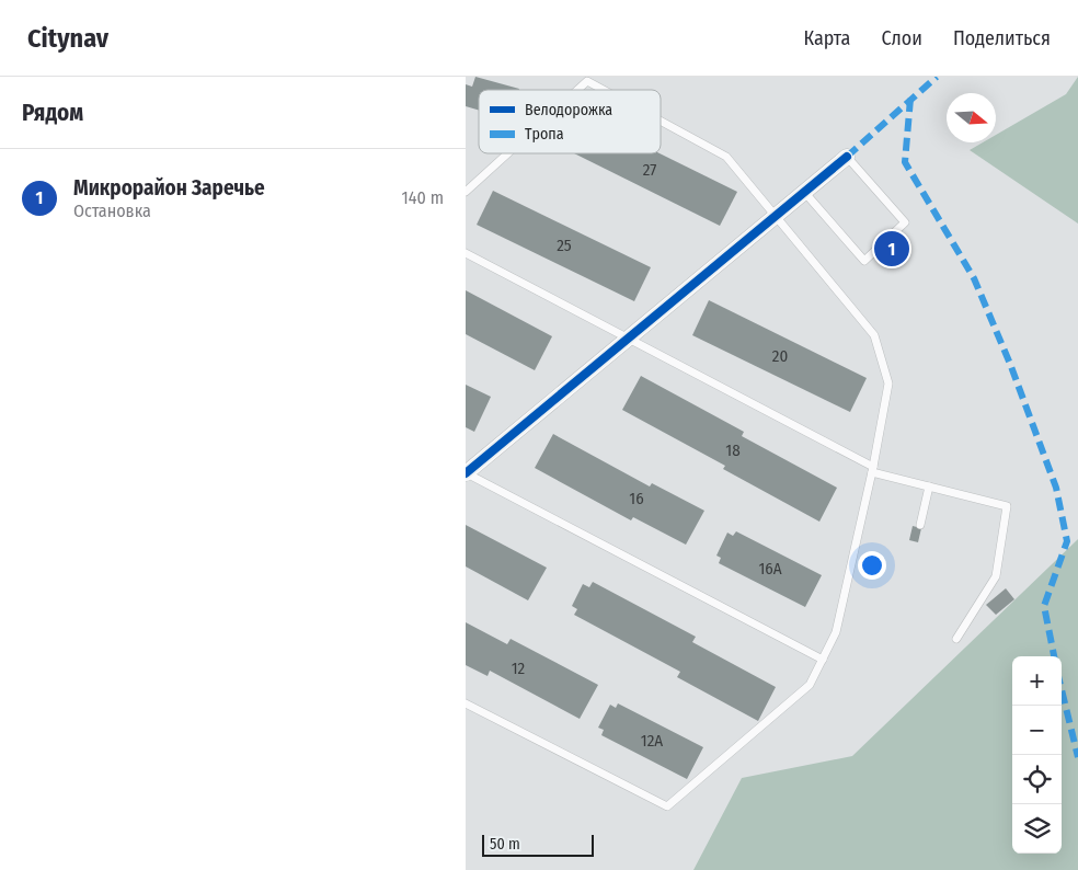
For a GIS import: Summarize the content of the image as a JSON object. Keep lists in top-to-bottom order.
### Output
{
  "house_numbers": [
    "27",
    "25",
    "20",
    "18",
    "16",
    "16А",
    "12",
    "12А"
  ],
  "legend": ["Велодорожка", "Тропа"],
  "scale_bar": "50 m",
  "north": "right",
  "page": {
    "header": "Citynav",
    "nav": ["Карта", "Слои", "Поделиться"],
    "heading": "Рядом",
    "list": [
      {
        "mark": "1",
        "name": "Микрорайон Заречье",
        "note": "Остановка",
        "value": "140 m"
      }
    ],
    "pins": "1",
    "map_buttons": ["+", "−"],
    "scale": "50 m"
  }
}
